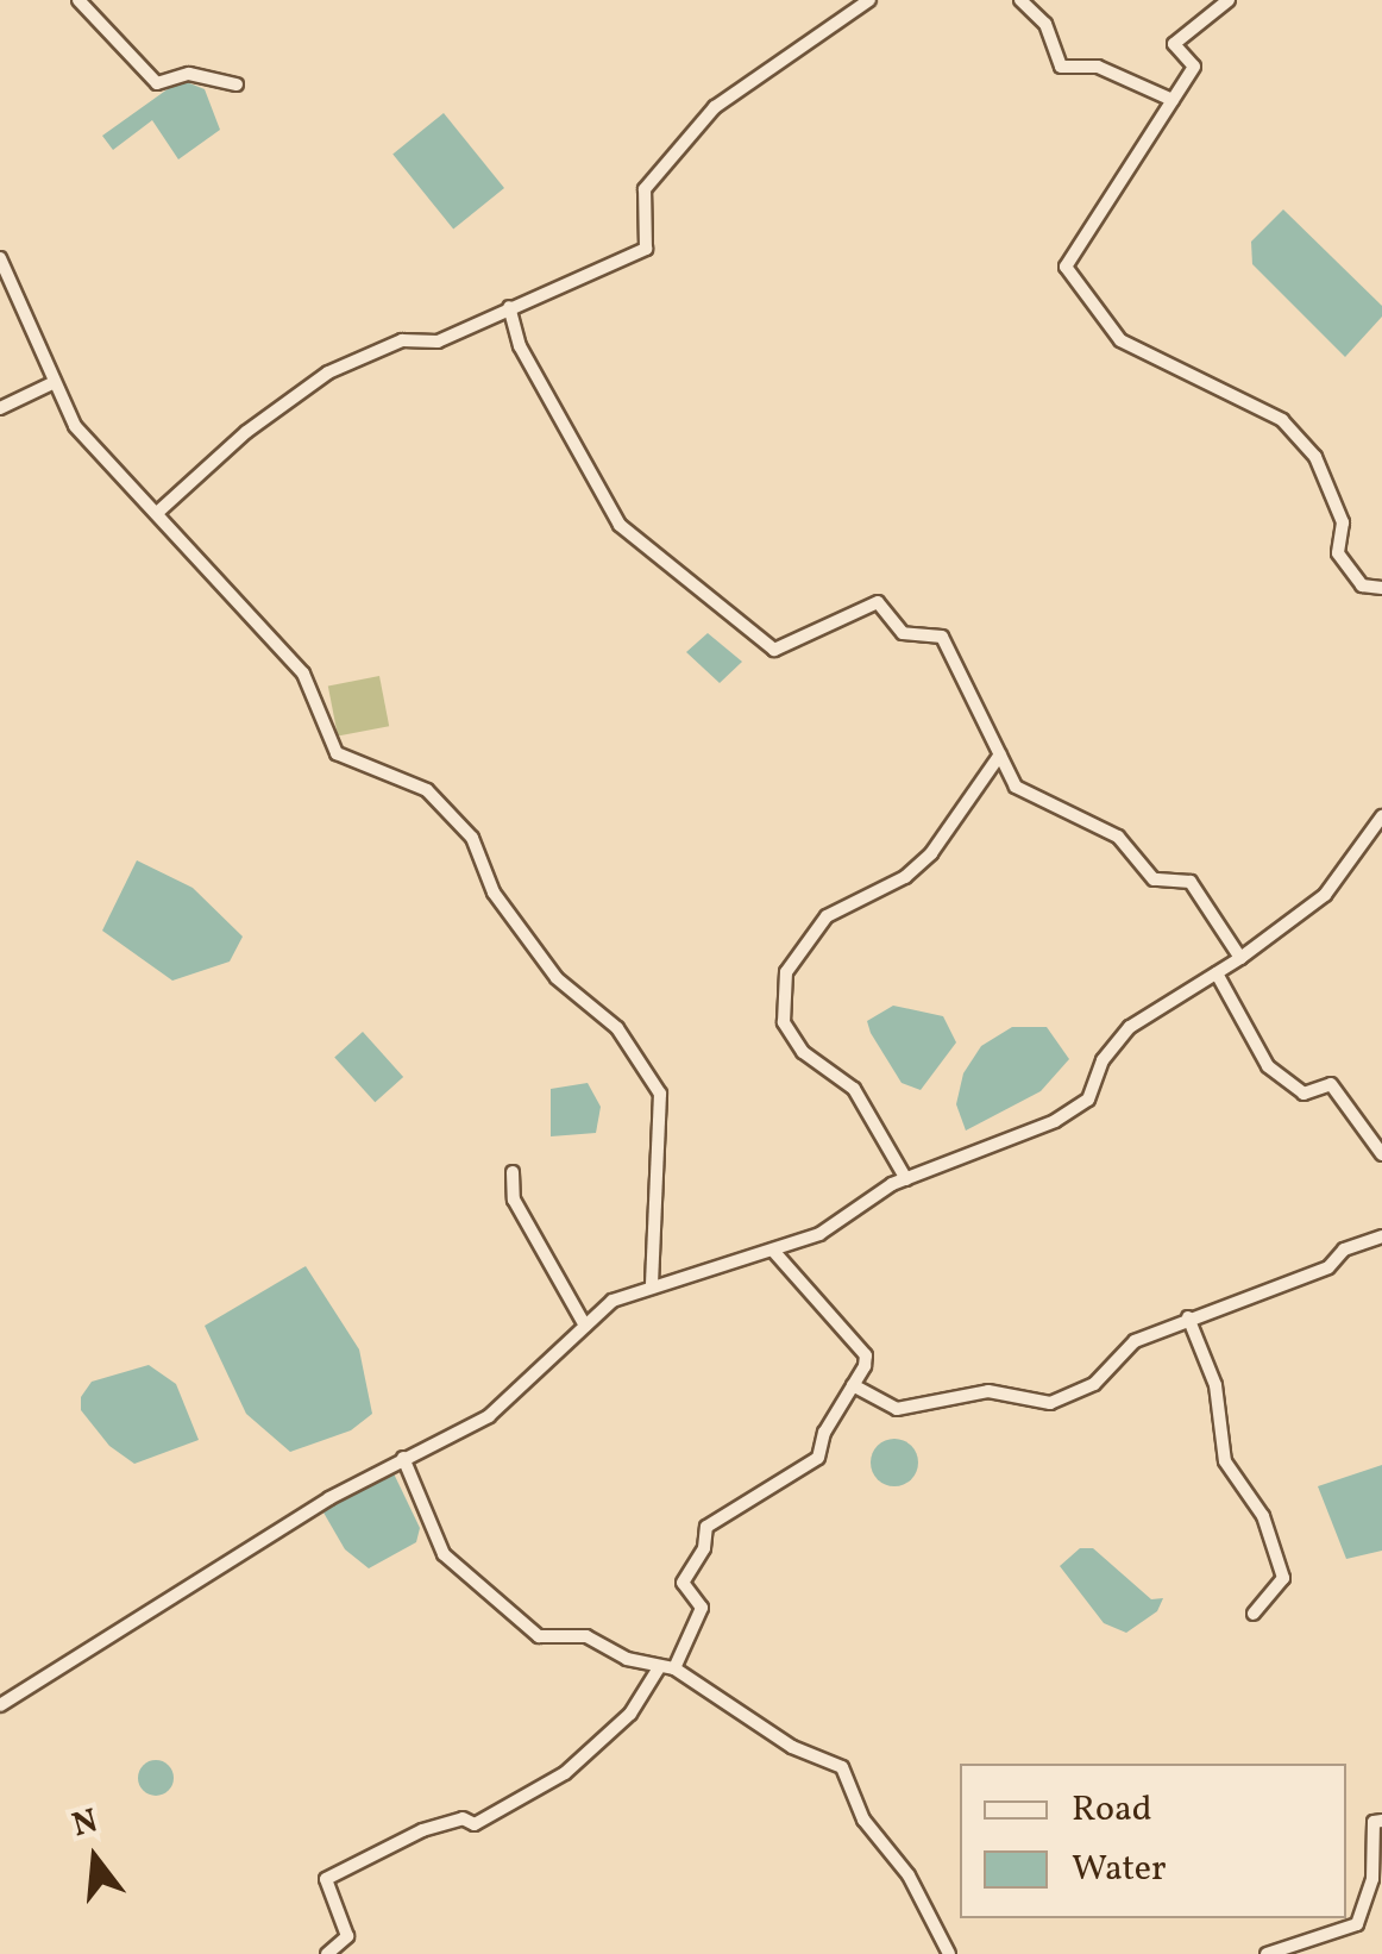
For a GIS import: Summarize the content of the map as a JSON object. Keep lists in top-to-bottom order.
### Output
{
  "legend": ["Road", "Water"],
  "north": "top"
}
